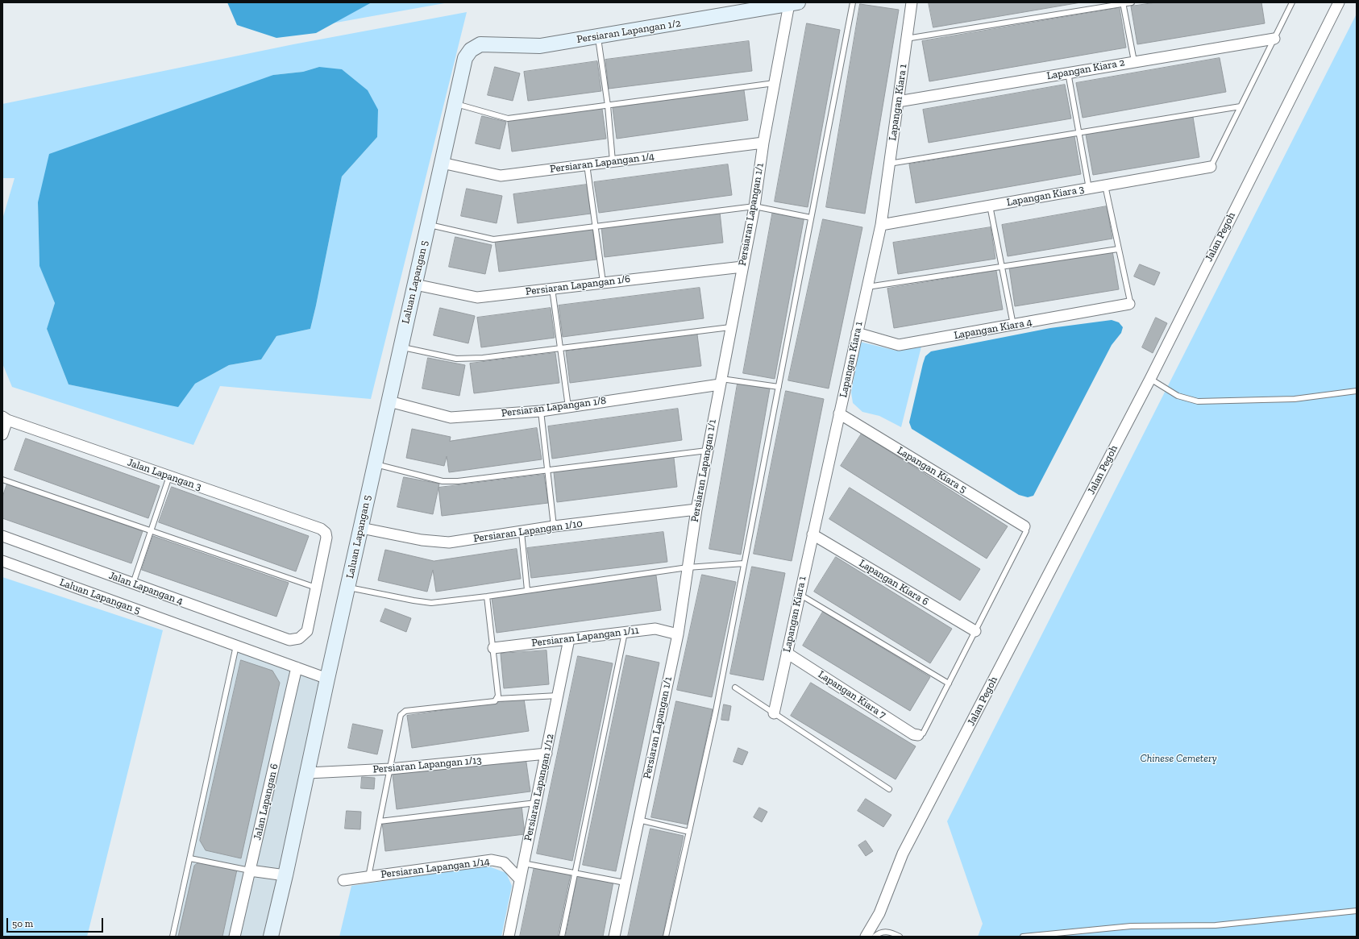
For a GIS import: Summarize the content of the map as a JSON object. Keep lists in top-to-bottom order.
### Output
{
  "streets": {
    "street": [
      "Persiaran Lapangan 1/2",
      "Lapangan Kiara 2",
      "Lapangan Kiara 1",
      "Persiaran Lapangan 1/4",
      "Lapangan Kiara 3",
      "Persiaran Lapangan 1/1",
      "Jalan Pegoh",
      "Laluan Lapangan 5",
      "Persiaran Lapangan 1/6",
      "Lapangan Kiara 4",
      "Persiaran Lapangan 1/8",
      "Lapangan Kiara 5",
      "Jalan Lapangan 3",
      "Persiaran Lapangan 1/10",
      "Lapangan Kiara 6",
      "Jalan Lapangan 4",
      "Persiaran Lapangan 1/11",
      "Lapangan Kiara 7",
      "Persiaran Lapangan 1/13",
      "Persiaran Lapangan 1/12",
      "Jalan Lapangan 6",
      "Persiaran Lapangan 1/14"
    ]
  },
  "crossings": [
    ["Persiaran Lapangan 1/2", "Persiaran Lapangan 1/1"],
    ["Persiaran Lapangan 1/2", "Laluan Lapangan 5"],
    ["Lapangan Kiara 2", "Lapangan Kiara 1"],
    ["Lapangan Kiara 1", "Lapangan Kiara 3"],
    ["Lapangan Kiara 1", "Lapangan Kiara 4"],
    ["Lapangan Kiara 1", "Lapangan Kiara 5"],
    ["Lapangan Kiara 1", "Lapangan Kiara 6"],
    ["Lapangan Kiara 1", "Lapangan Kiara 7"],
    ["Persiaran Lapangan 1/4", "Persiaran Lapangan 1/1"],
    ["Persiaran Lapangan 1/4", "Laluan Lapangan 5"],
    ["Persiaran Lapangan 1/1", "Persiaran Lapangan 1/6"],
    ["Persiaran Lapangan 1/1", "Persiaran Lapangan 1/8"],
    ["Persiaran Lapangan 1/1", "Persiaran Lapangan 1/10"],
    ["Persiaran Lapangan 1/1", "Persiaran Lapangan 1/11"],
    ["Laluan Lapangan 5", "Persiaran Lapangan 1/6"],
    ["Laluan Lapangan 5", "Persiaran Lapangan 1/8"],
    ["Laluan Lapangan 5", "Persiaran Lapangan 1/10"],
    ["Laluan Lapangan 5", "Jalan Lapangan 6"],
    ["Jalan Lapangan 3", "Jalan Lapangan 4"],
    ["Persiaran Lapangan 1/11", "Persiaran Lapangan 1/12"],
    ["Persiaran Lapangan 1/13", "Persiaran Lapangan 1/12"],
    ["Persiaran Lapangan 1/12", "Persiaran Lapangan 1/14"]
  ],
  "parks": ["Chinese Cemetery"],
  "scale_bar": "50 m"
}
